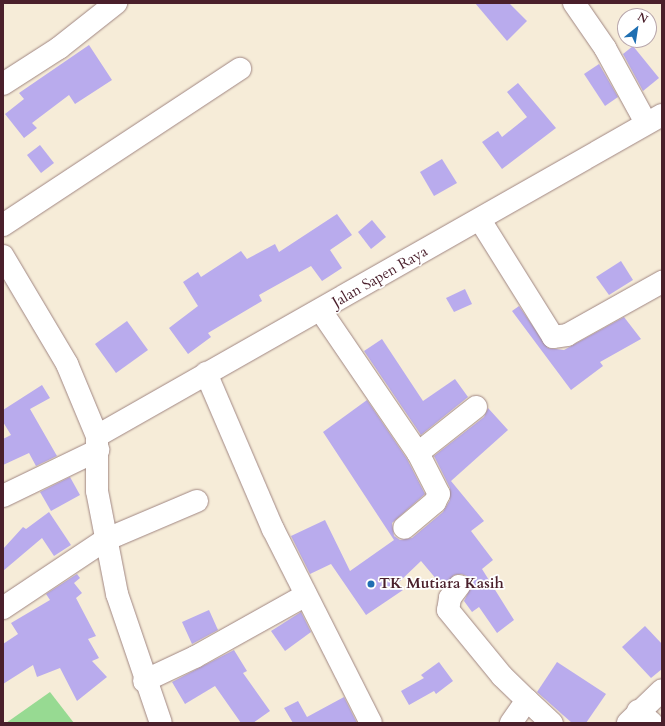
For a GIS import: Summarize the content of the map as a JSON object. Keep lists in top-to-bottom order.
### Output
{
  "streets": {
    "street": ["Jalan Sapen Raya"]
  },
  "places": ["TK Mutiara Kasih"],
  "north": "top right"
}
